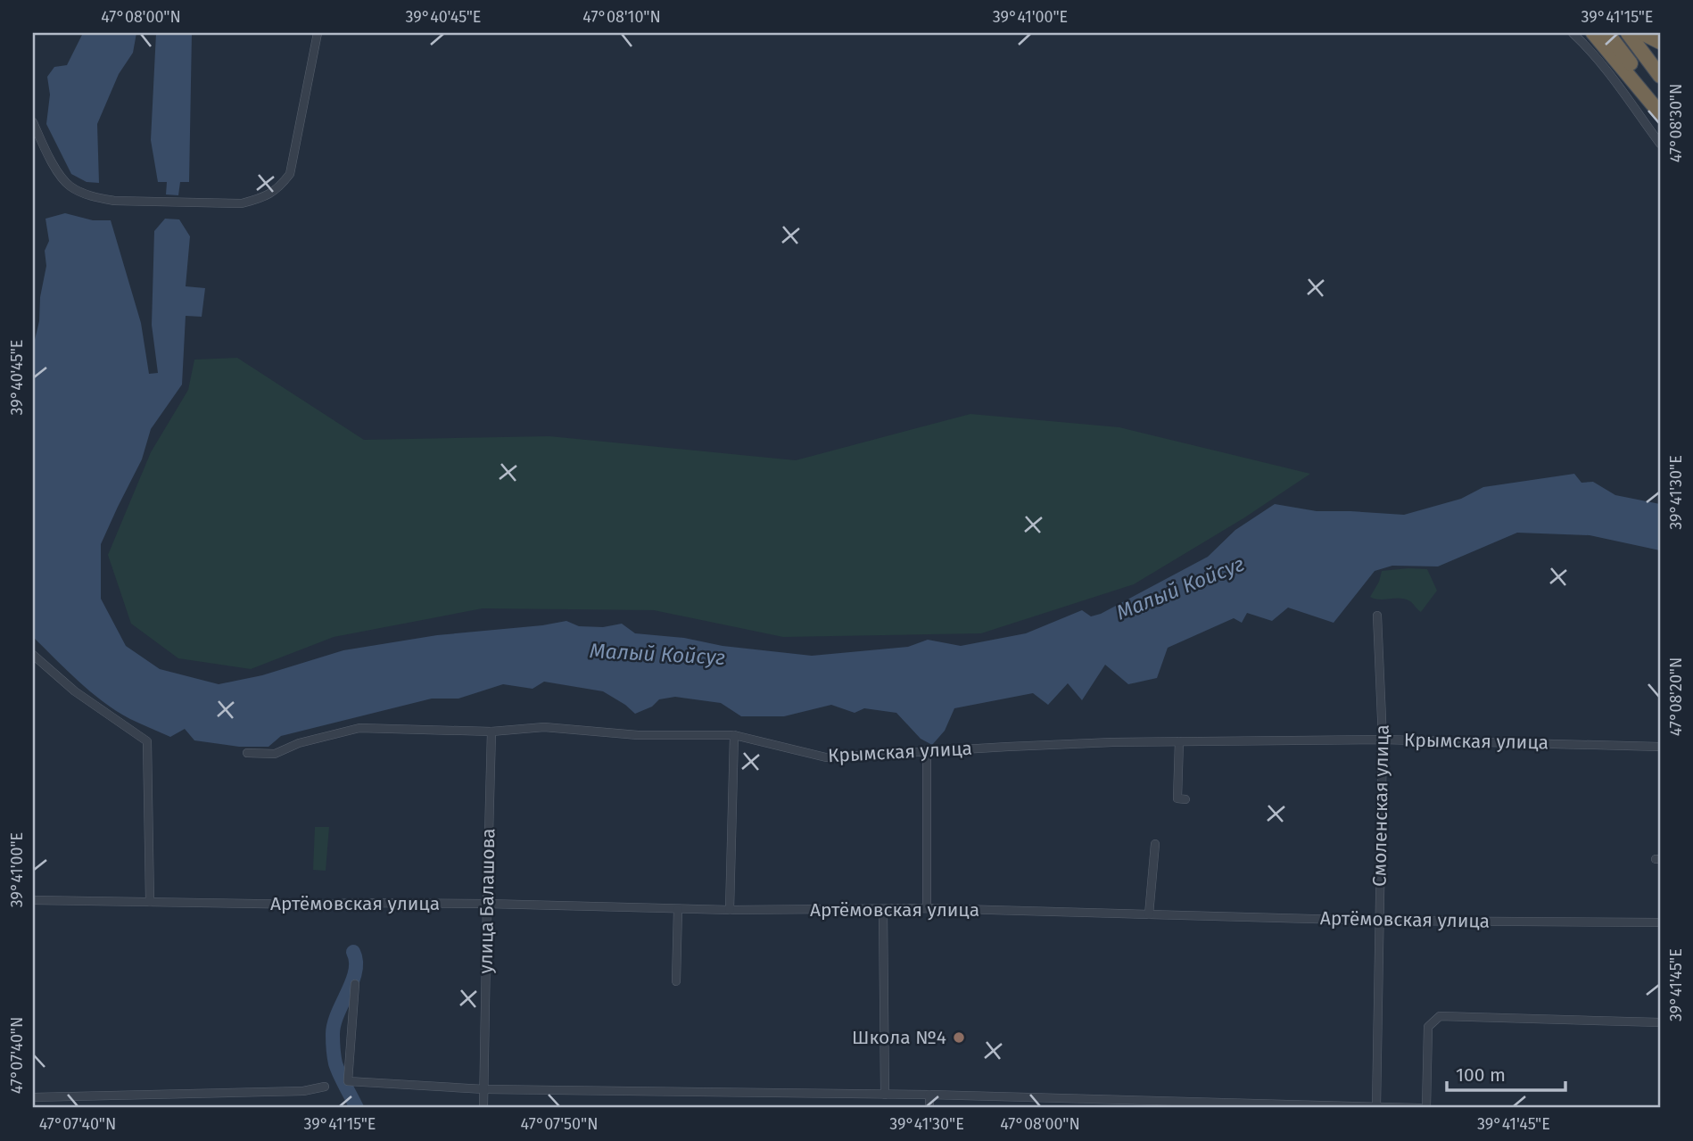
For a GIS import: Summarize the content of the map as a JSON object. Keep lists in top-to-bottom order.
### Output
{
  "streets": {
    "street": [
      "Крымская улица",
      "Смоленская улица",
      "улица Балашова",
      "Артёмовская улица"
    ]
  },
  "crossings": [
    ["Крымская улица", "Смоленская улица"],
    ["Крымская улица", "улица Балашова"],
    ["Смоленская улица", "Артёмовская улица"],
    ["улица Балашова", "Артёмовская улица"]
  ],
  "water": ["Малый Койсуг"],
  "places": ["Школа №4"],
  "scale_bar": "100 m",
  "coordinates": [
    "47°08'00\"N",
    "39°40'45\"E",
    "47°08'10\"N",
    "39°41'00\"E",
    "39°41'15\"E",
    "47°08'30\"N",
    "39°41'30\"E",
    "47°08'20\"N",
    "39°41'45\"E",
    "47°07'40\"N",
    "47°07'50\"N"
  ]
}
